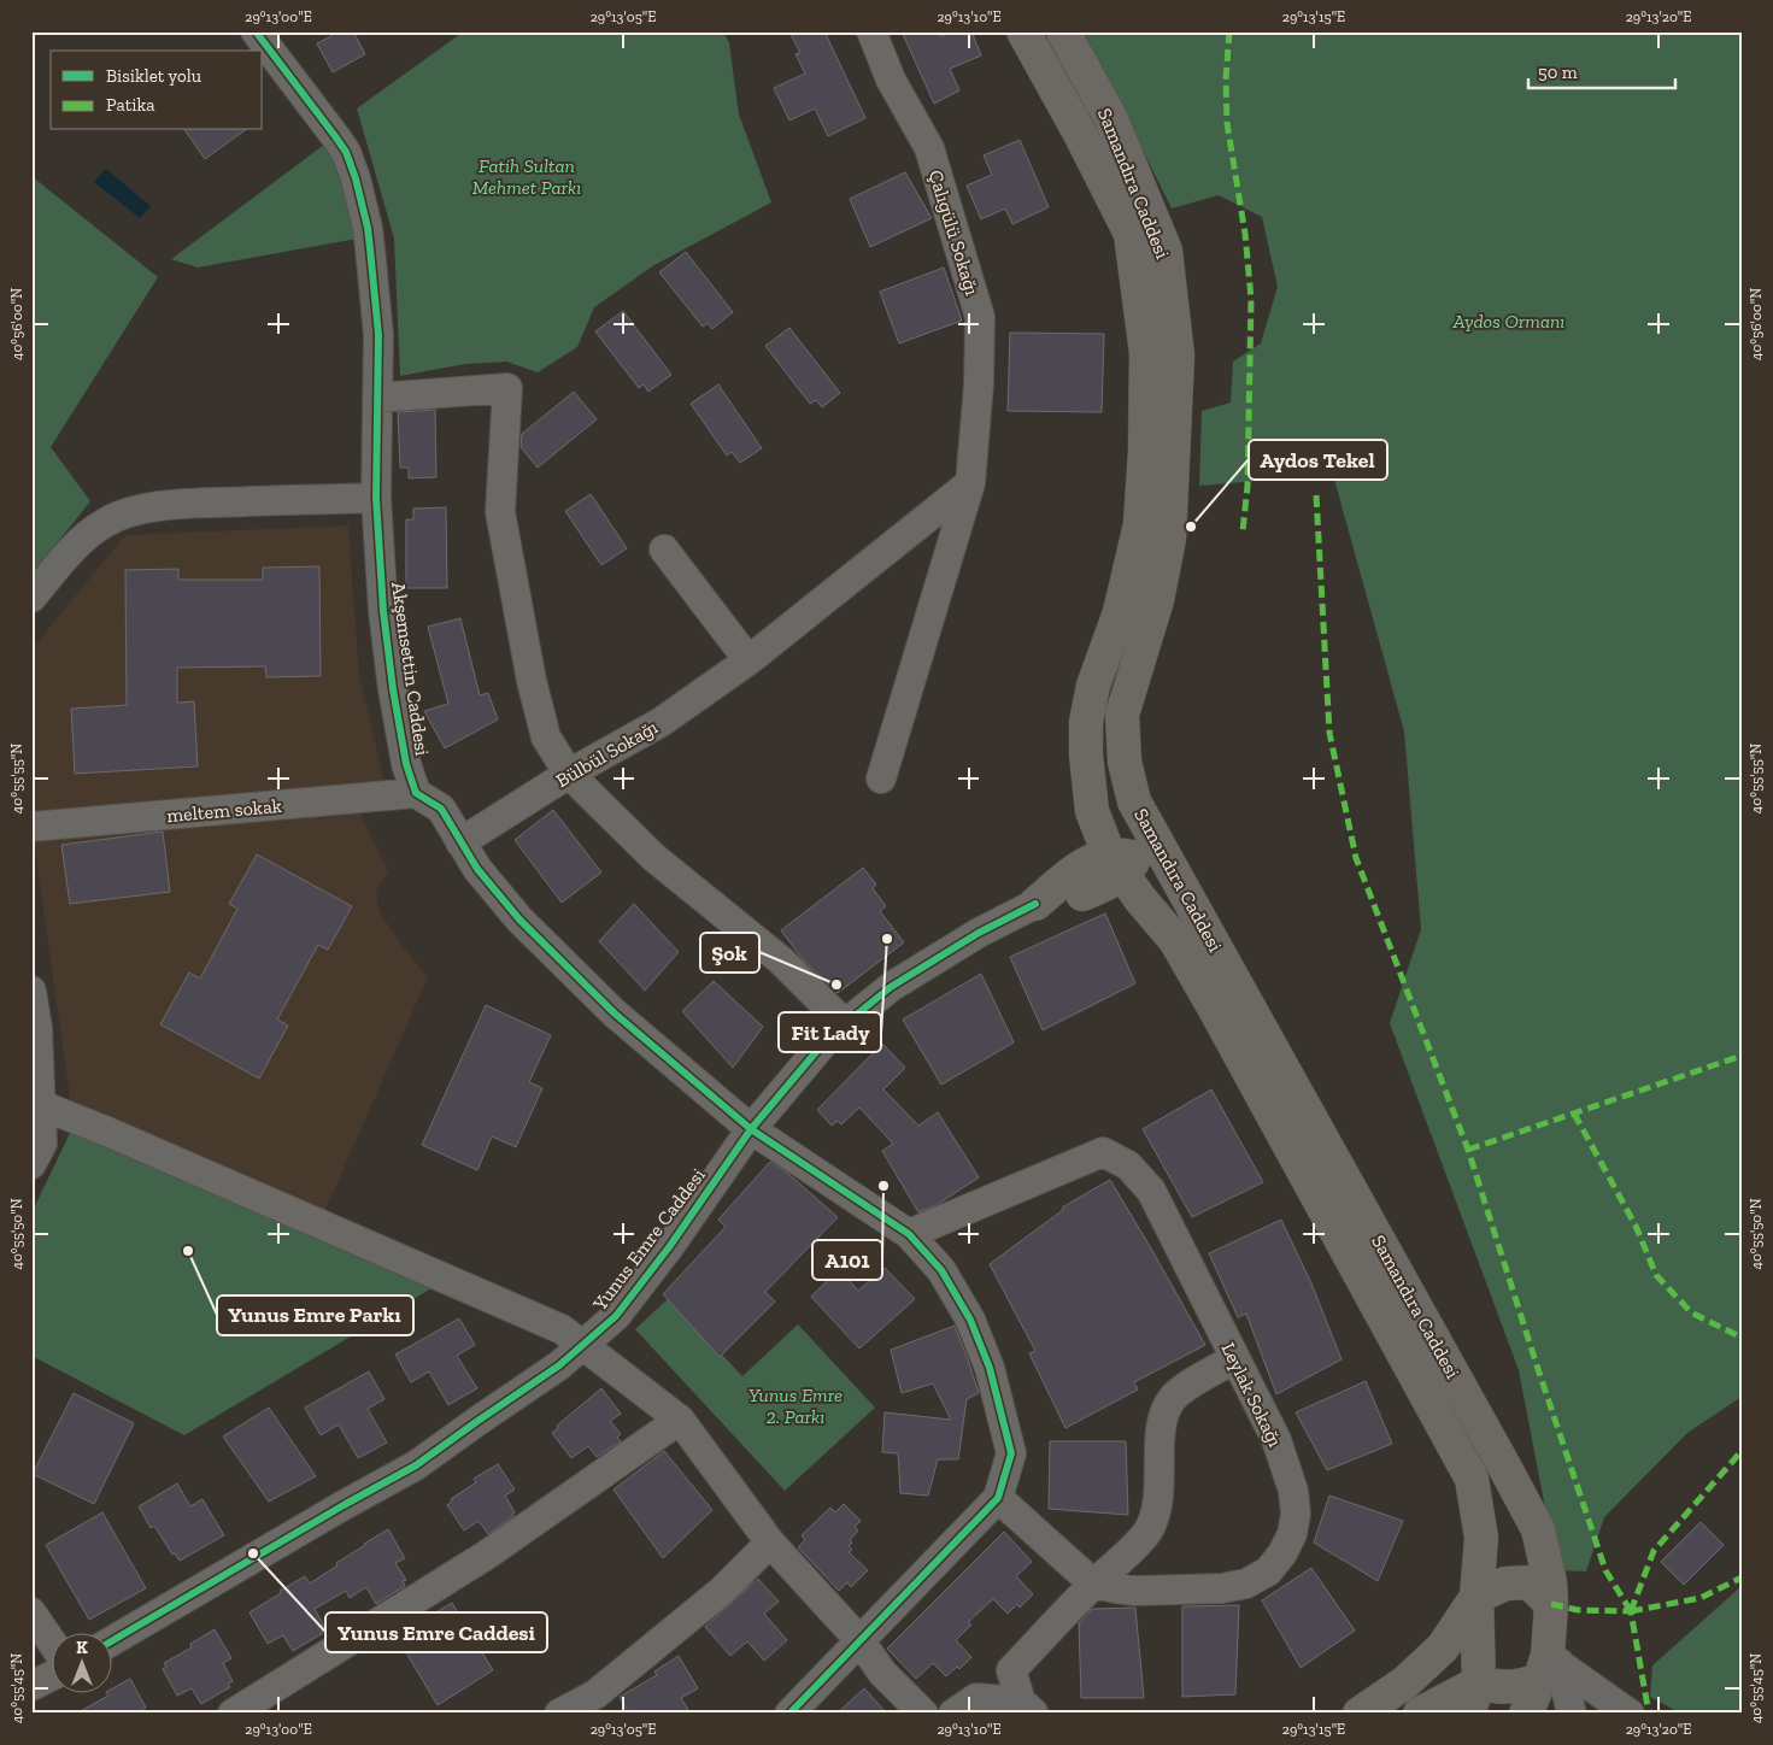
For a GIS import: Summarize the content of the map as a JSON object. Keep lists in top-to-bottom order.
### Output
{
  "streets": {
    "main road": ["Samandıra Caddesi"],
    "street": [
      "Çalıgülü Sokağı",
      "Akşemsettin Caddesi",
      "Bülbül Sokağı",
      "meltem sokak",
      "Yunus Emre Caddesi",
      "Leylak Sokağı"
    ]
  },
  "crossings": [
    ["Çalıgülü Sokağı", "Bülbül Sokağı"],
    ["Akşemsettin Caddesi", "meltem sokak"]
  ],
  "parks": ["Fatih Sultan Mehmet Parkı", "Aydos Ormanı", "Yunus Emre 2. Parkı"],
  "places": [
    "Aydos Tekel",
    "Fit Lady",
    "Şok",
    "A101",
    "Yunus Emre Parkı",
    "Yunus Emre Caddesi"
  ],
  "legend": ["Bisiklet yolu", "Patika"],
  "scale_bar": "50 m",
  "north": "top",
  "coordinates": [
    "29°13'00\"E",
    "29°13'05\"E",
    "29°13'10\"E",
    "29°13'15\"E",
    "29°13'20\"E",
    "40°56'00\"N",
    "40°55'55\"N",
    "40°55'50\"N",
    "40°55'45\"N"
  ]
}
